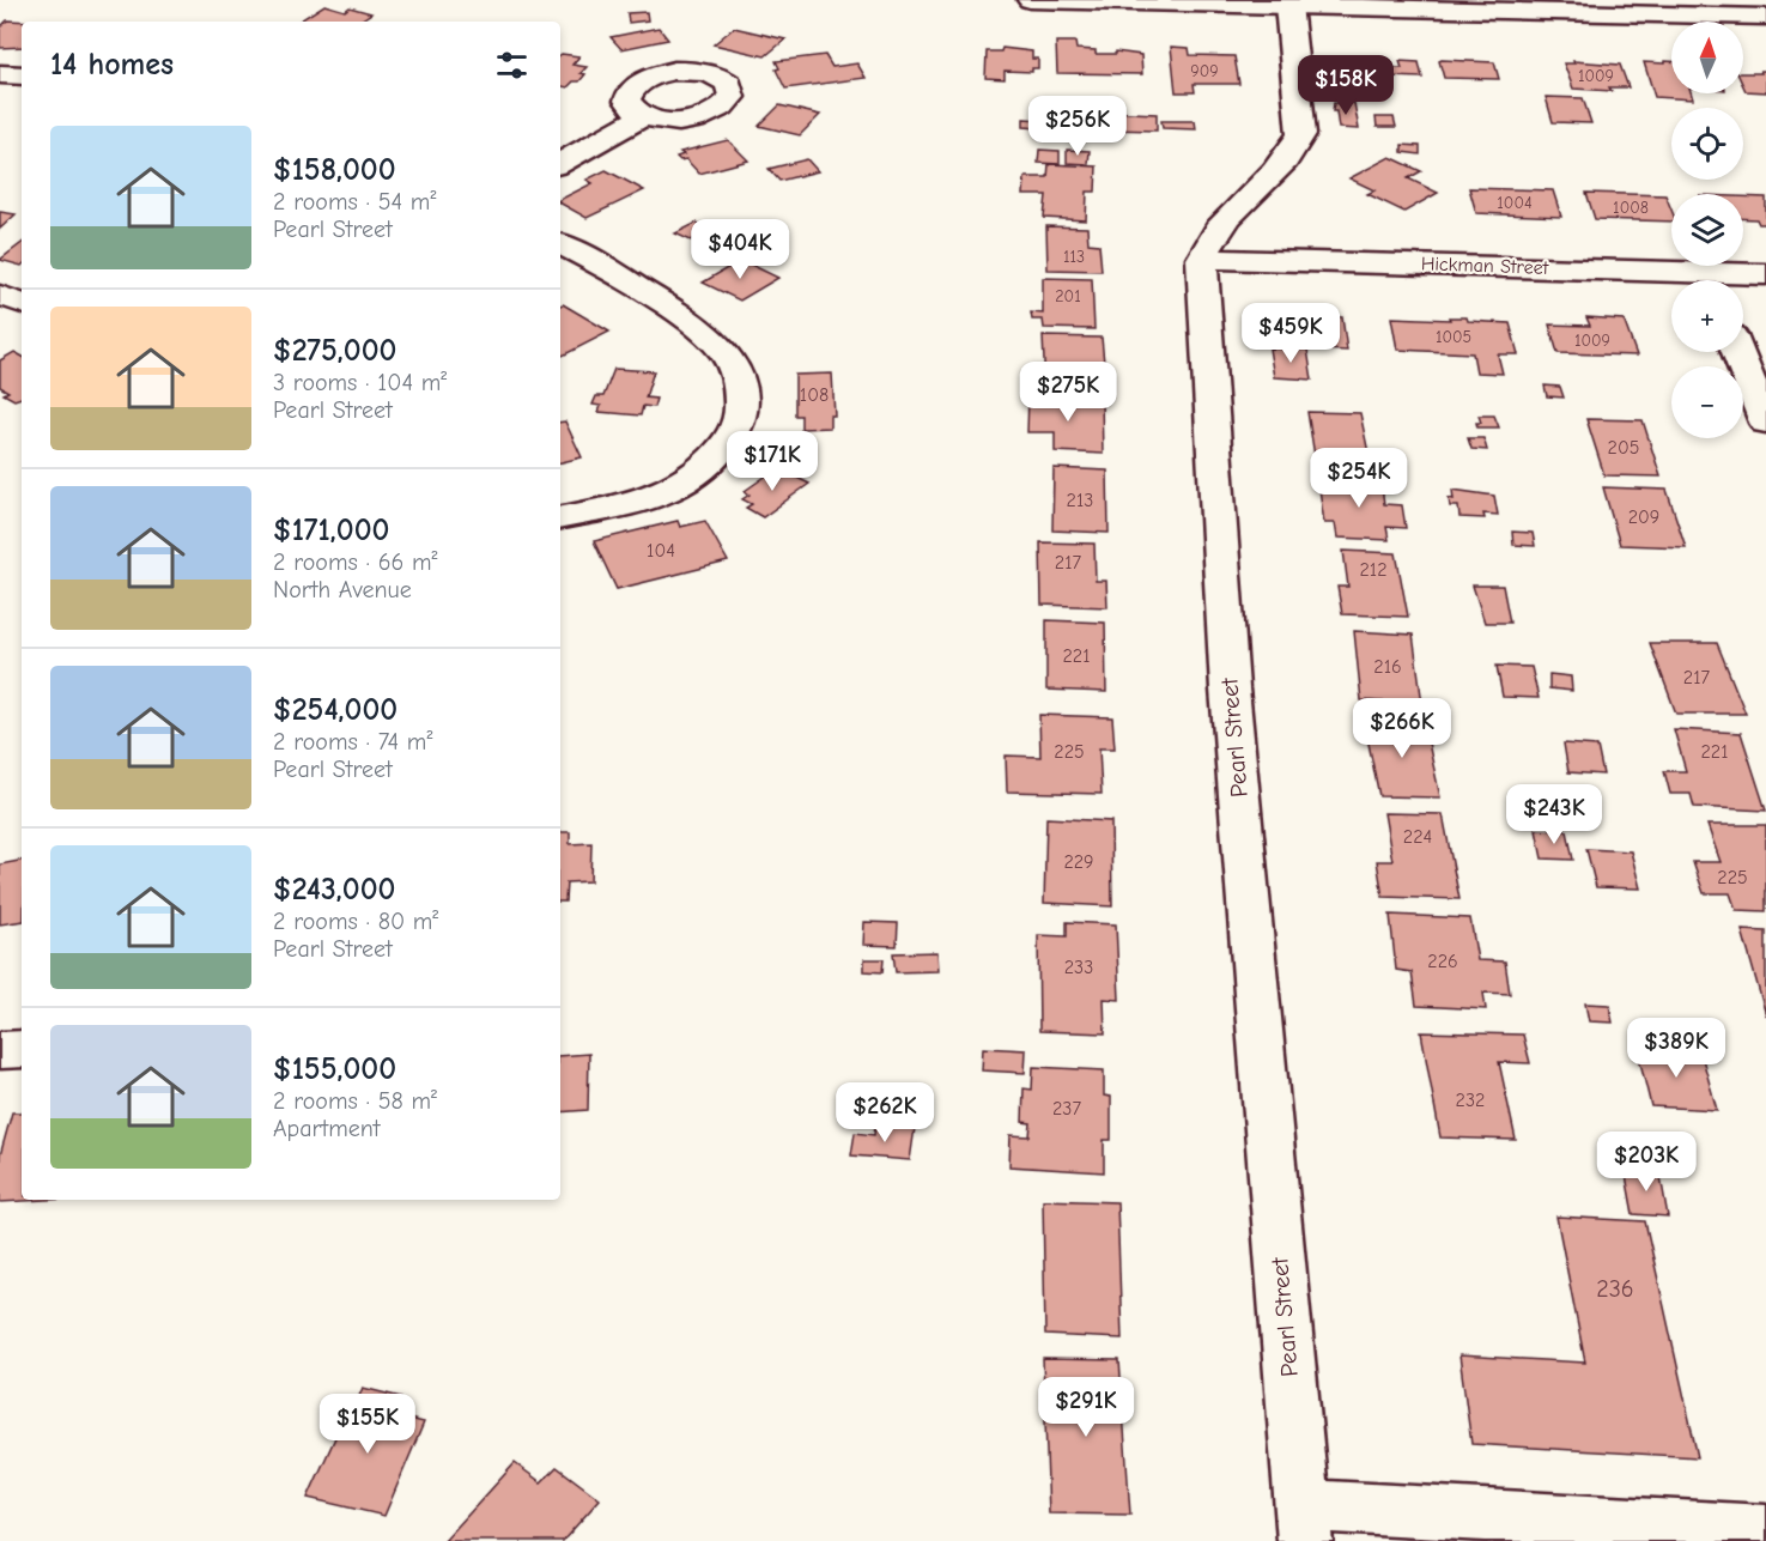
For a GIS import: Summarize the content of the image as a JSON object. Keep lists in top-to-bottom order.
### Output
{
  "streets": {
    "street": ["Hickman Street", "Pearl Street"]
  },
  "crossings": [
    ["Hickman Street", "Pearl Street"]
  ],
  "house_numbers": [
    "909",
    "1009",
    "1004",
    "1008",
    "113",
    "201",
    "1005",
    "1009",
    "108",
    "205",
    "213",
    "209",
    "104",
    "217",
    "212",
    "221",
    "216",
    "217",
    "225",
    "221",
    "224",
    "229",
    "225",
    "226",
    "233",
    "232",
    "237",
    "236"
  ],
  "north": "top",
  "page": {
    "map_buttons": ["+", "−"],
    "heading": "14 homes",
    "price": [
      "$158K",
      "$256K",
      "$404K",
      "$459K",
      "$275K",
      "$171K",
      "$254K",
      "$266K",
      "$243K",
      "$389K",
      "$262K",
      "$203K",
      "$291K",
      "$155K"
    ],
    "list": [
      {
        "name": "$158,000",
        "note": "2 rooms · 54 m² · Pearl Street"
      },
      {
        "name": "$275,000",
        "note": "3 rooms · 104 m² · Pearl Street"
      },
      {
        "name": "$171,000",
        "note": "2 rooms · 66 m² · North Avenue"
      },
      {
        "name": "$254,000",
        "note": "2 rooms · 74 m² · Pearl Street"
      },
      {
        "name": "$243,000",
        "note": "2 rooms · 80 m² · Pearl Street"
      },
      {
        "name": "$155,000",
        "note": "2 rooms · 58 m² · Apartment"
      }
    ]
  }
}
